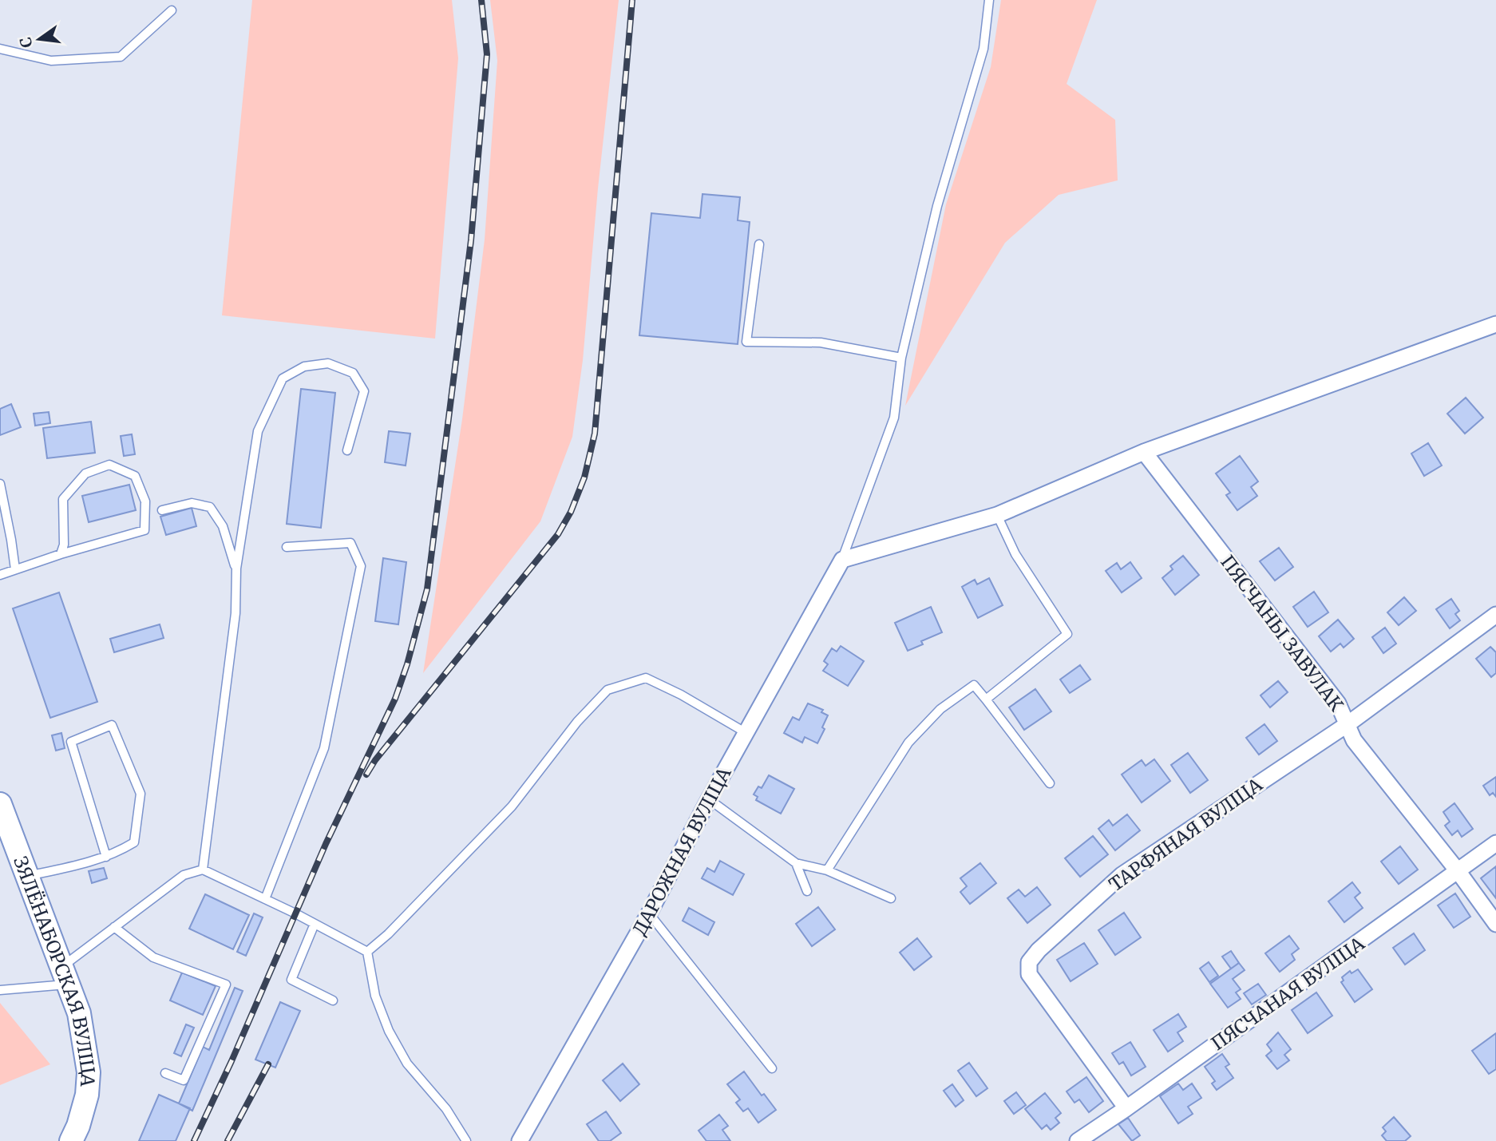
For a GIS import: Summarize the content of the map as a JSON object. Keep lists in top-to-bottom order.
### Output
{
  "streets": {
    "main road": ["ЗЯЛЁНАБОРСКАЯ ВУЛІЦА"],
    "street": [
      "ПЯСЧАНЫ ЗАВУЛАК",
      "ТАРФЯНАЯ ВУЛІЦА",
      "ДАРОЖНАЯ ВУЛІЦА",
      "ПЯСЧАНАЯ ВУЛІЦА"
    ]
  },
  "crossings": [
    ["ПЯСЧАНЫ ЗАВУЛАК", "ТАРФЯНАЯ ВУЛІЦА"],
    ["ПЯСЧАНЫ ЗАВУЛАК", "ПЯСЧАНАЯ ВУЛІЦА"],
    ["ТАРФЯНАЯ ВУЛІЦА", "ПЯСЧАНАЯ ВУЛІЦА"]
  ],
  "north": "left"
}
